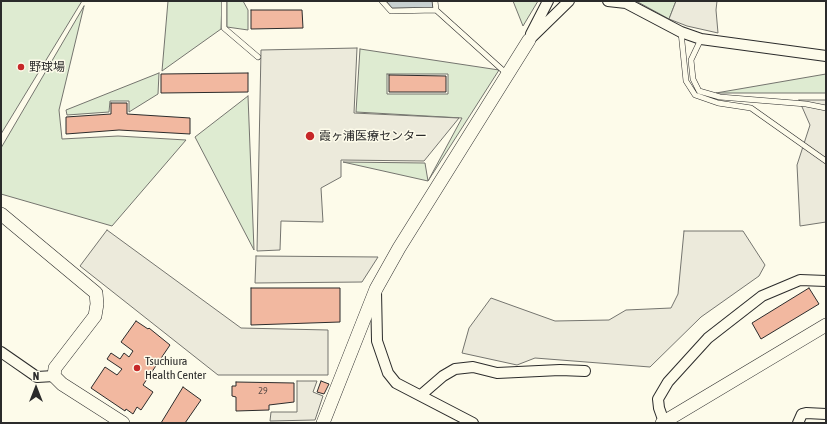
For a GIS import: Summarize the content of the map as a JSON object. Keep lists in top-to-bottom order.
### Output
{
  "places": ["野球場", "霞ヶ浦医療センター", "Tsuchiura Health Center"],
  "house_numbers": ["29"],
  "north": "top"
}
